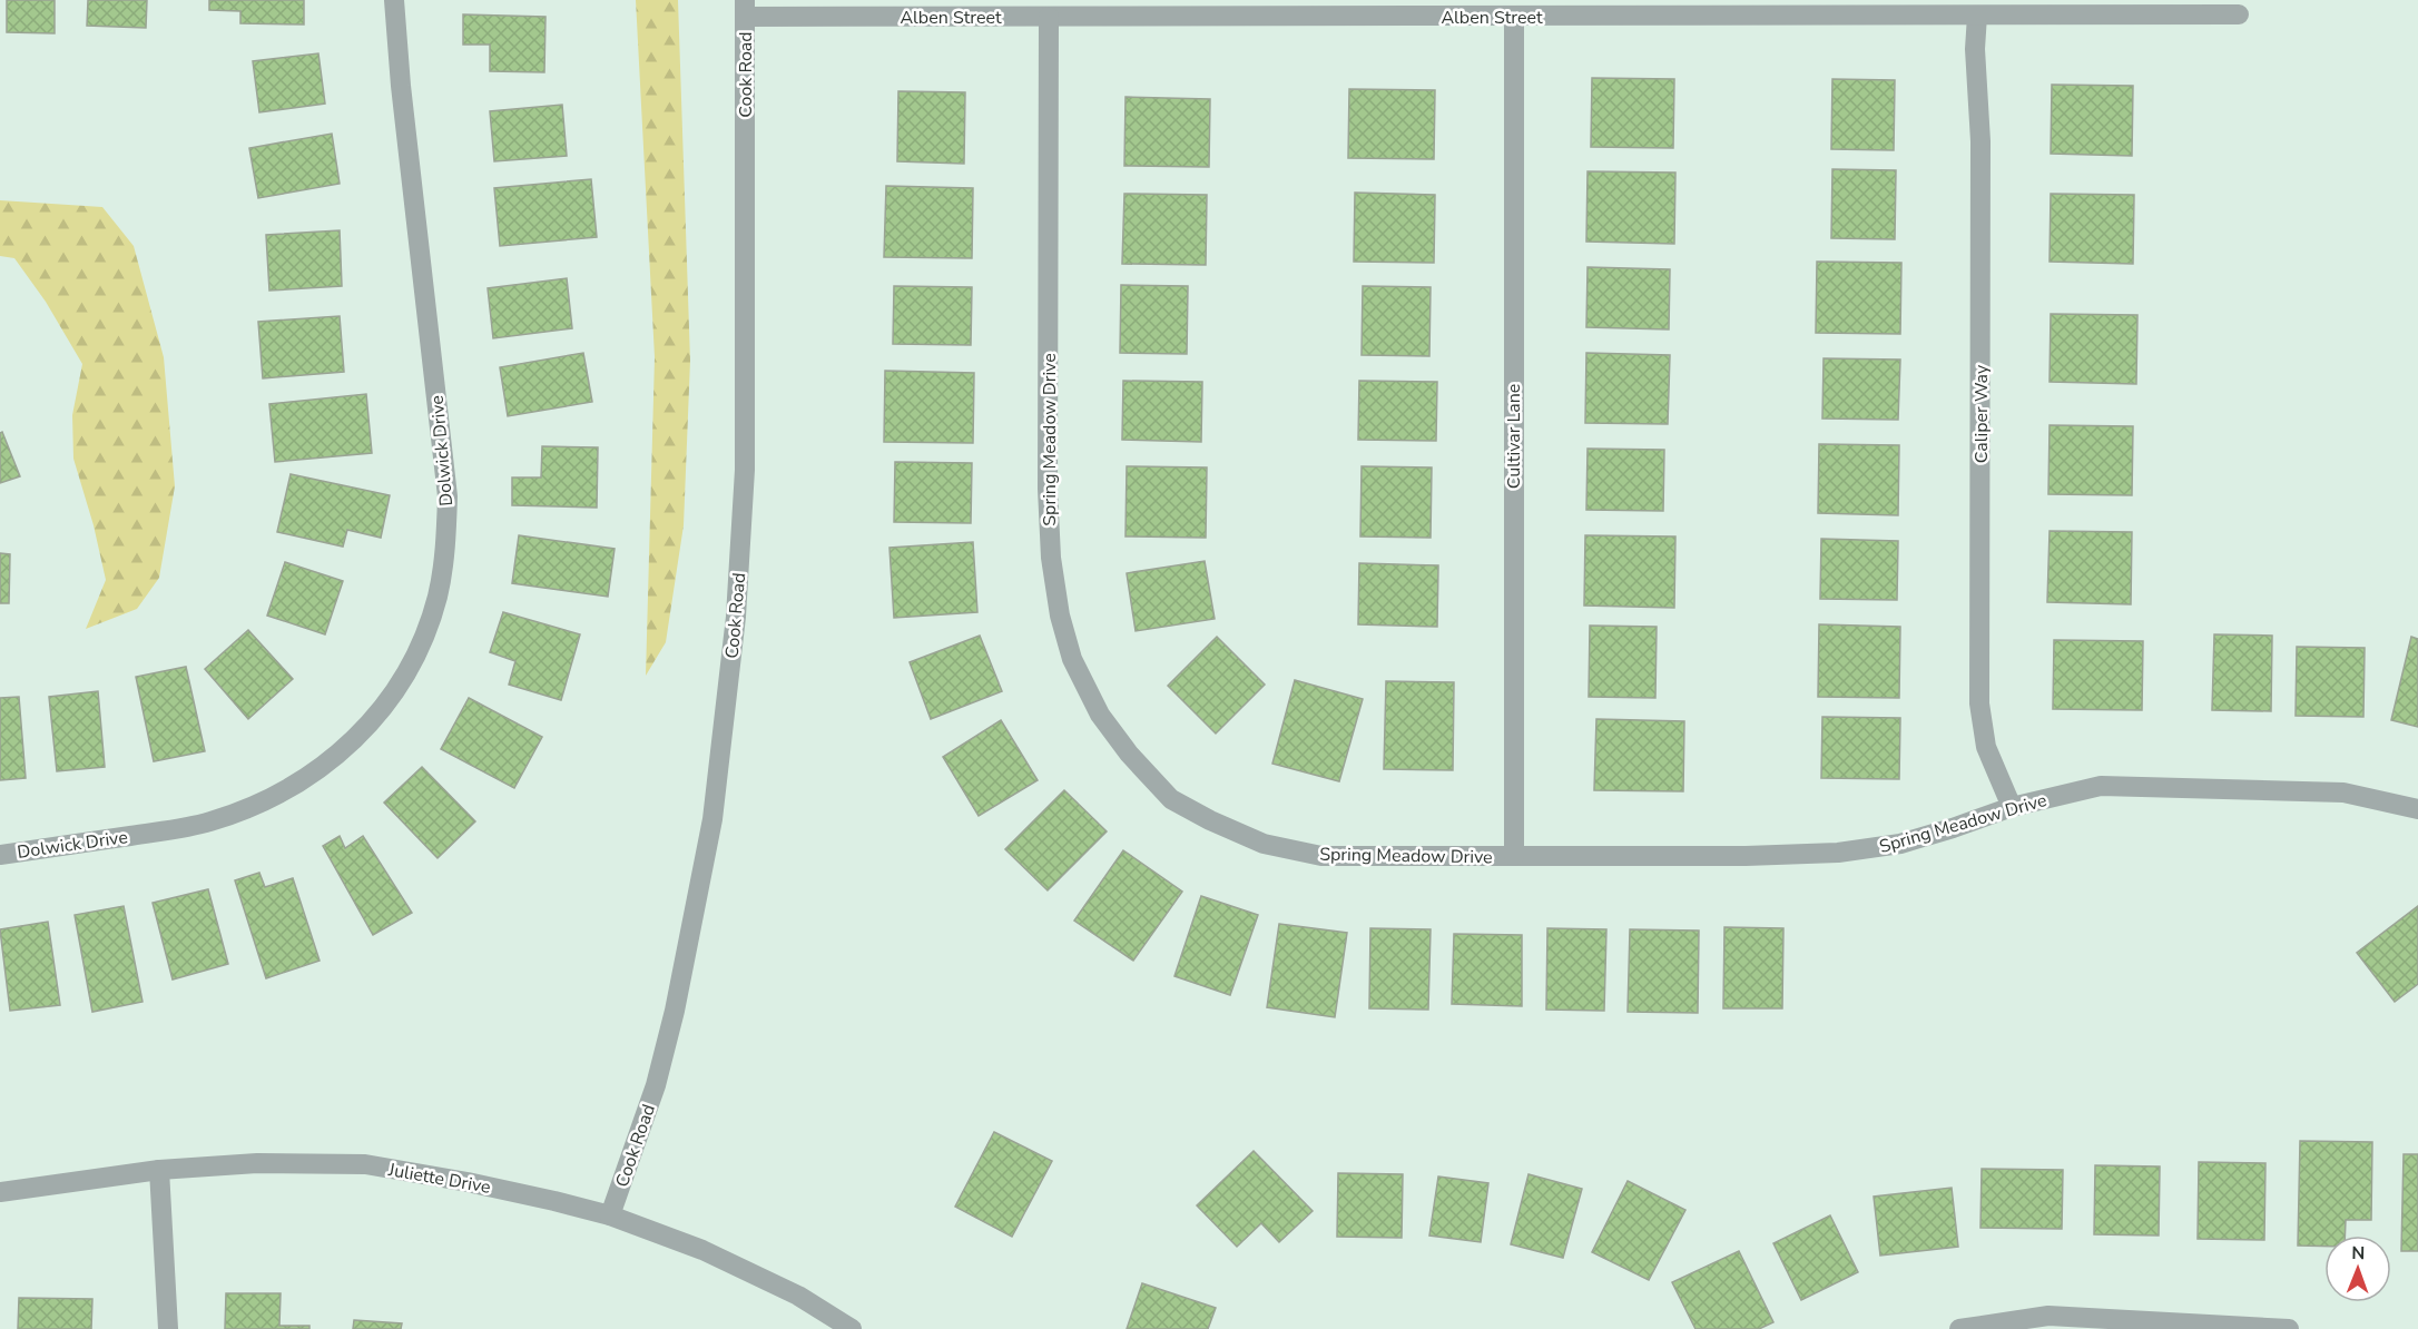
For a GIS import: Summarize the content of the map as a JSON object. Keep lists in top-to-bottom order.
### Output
{
  "streets": {
    "street": [
      "Alben Street",
      "Cook Road",
      "Caliper Way",
      "Cultivar Lane",
      "Spring Meadow Drive",
      "Dolwick Drive",
      "Juliette Drive"
    ]
  },
  "crossings": [
    ["Alben Street", "Cook Road"],
    ["Alben Street", "Caliper Way"],
    ["Alben Street", "Cultivar Lane"],
    ["Alben Street", "Spring Meadow Drive"],
    ["Cook Road", "Juliette Drive"],
    ["Caliper Way", "Spring Meadow Drive"],
    ["Cultivar Lane", "Spring Meadow Drive"]
  ],
  "north": "top"
}
